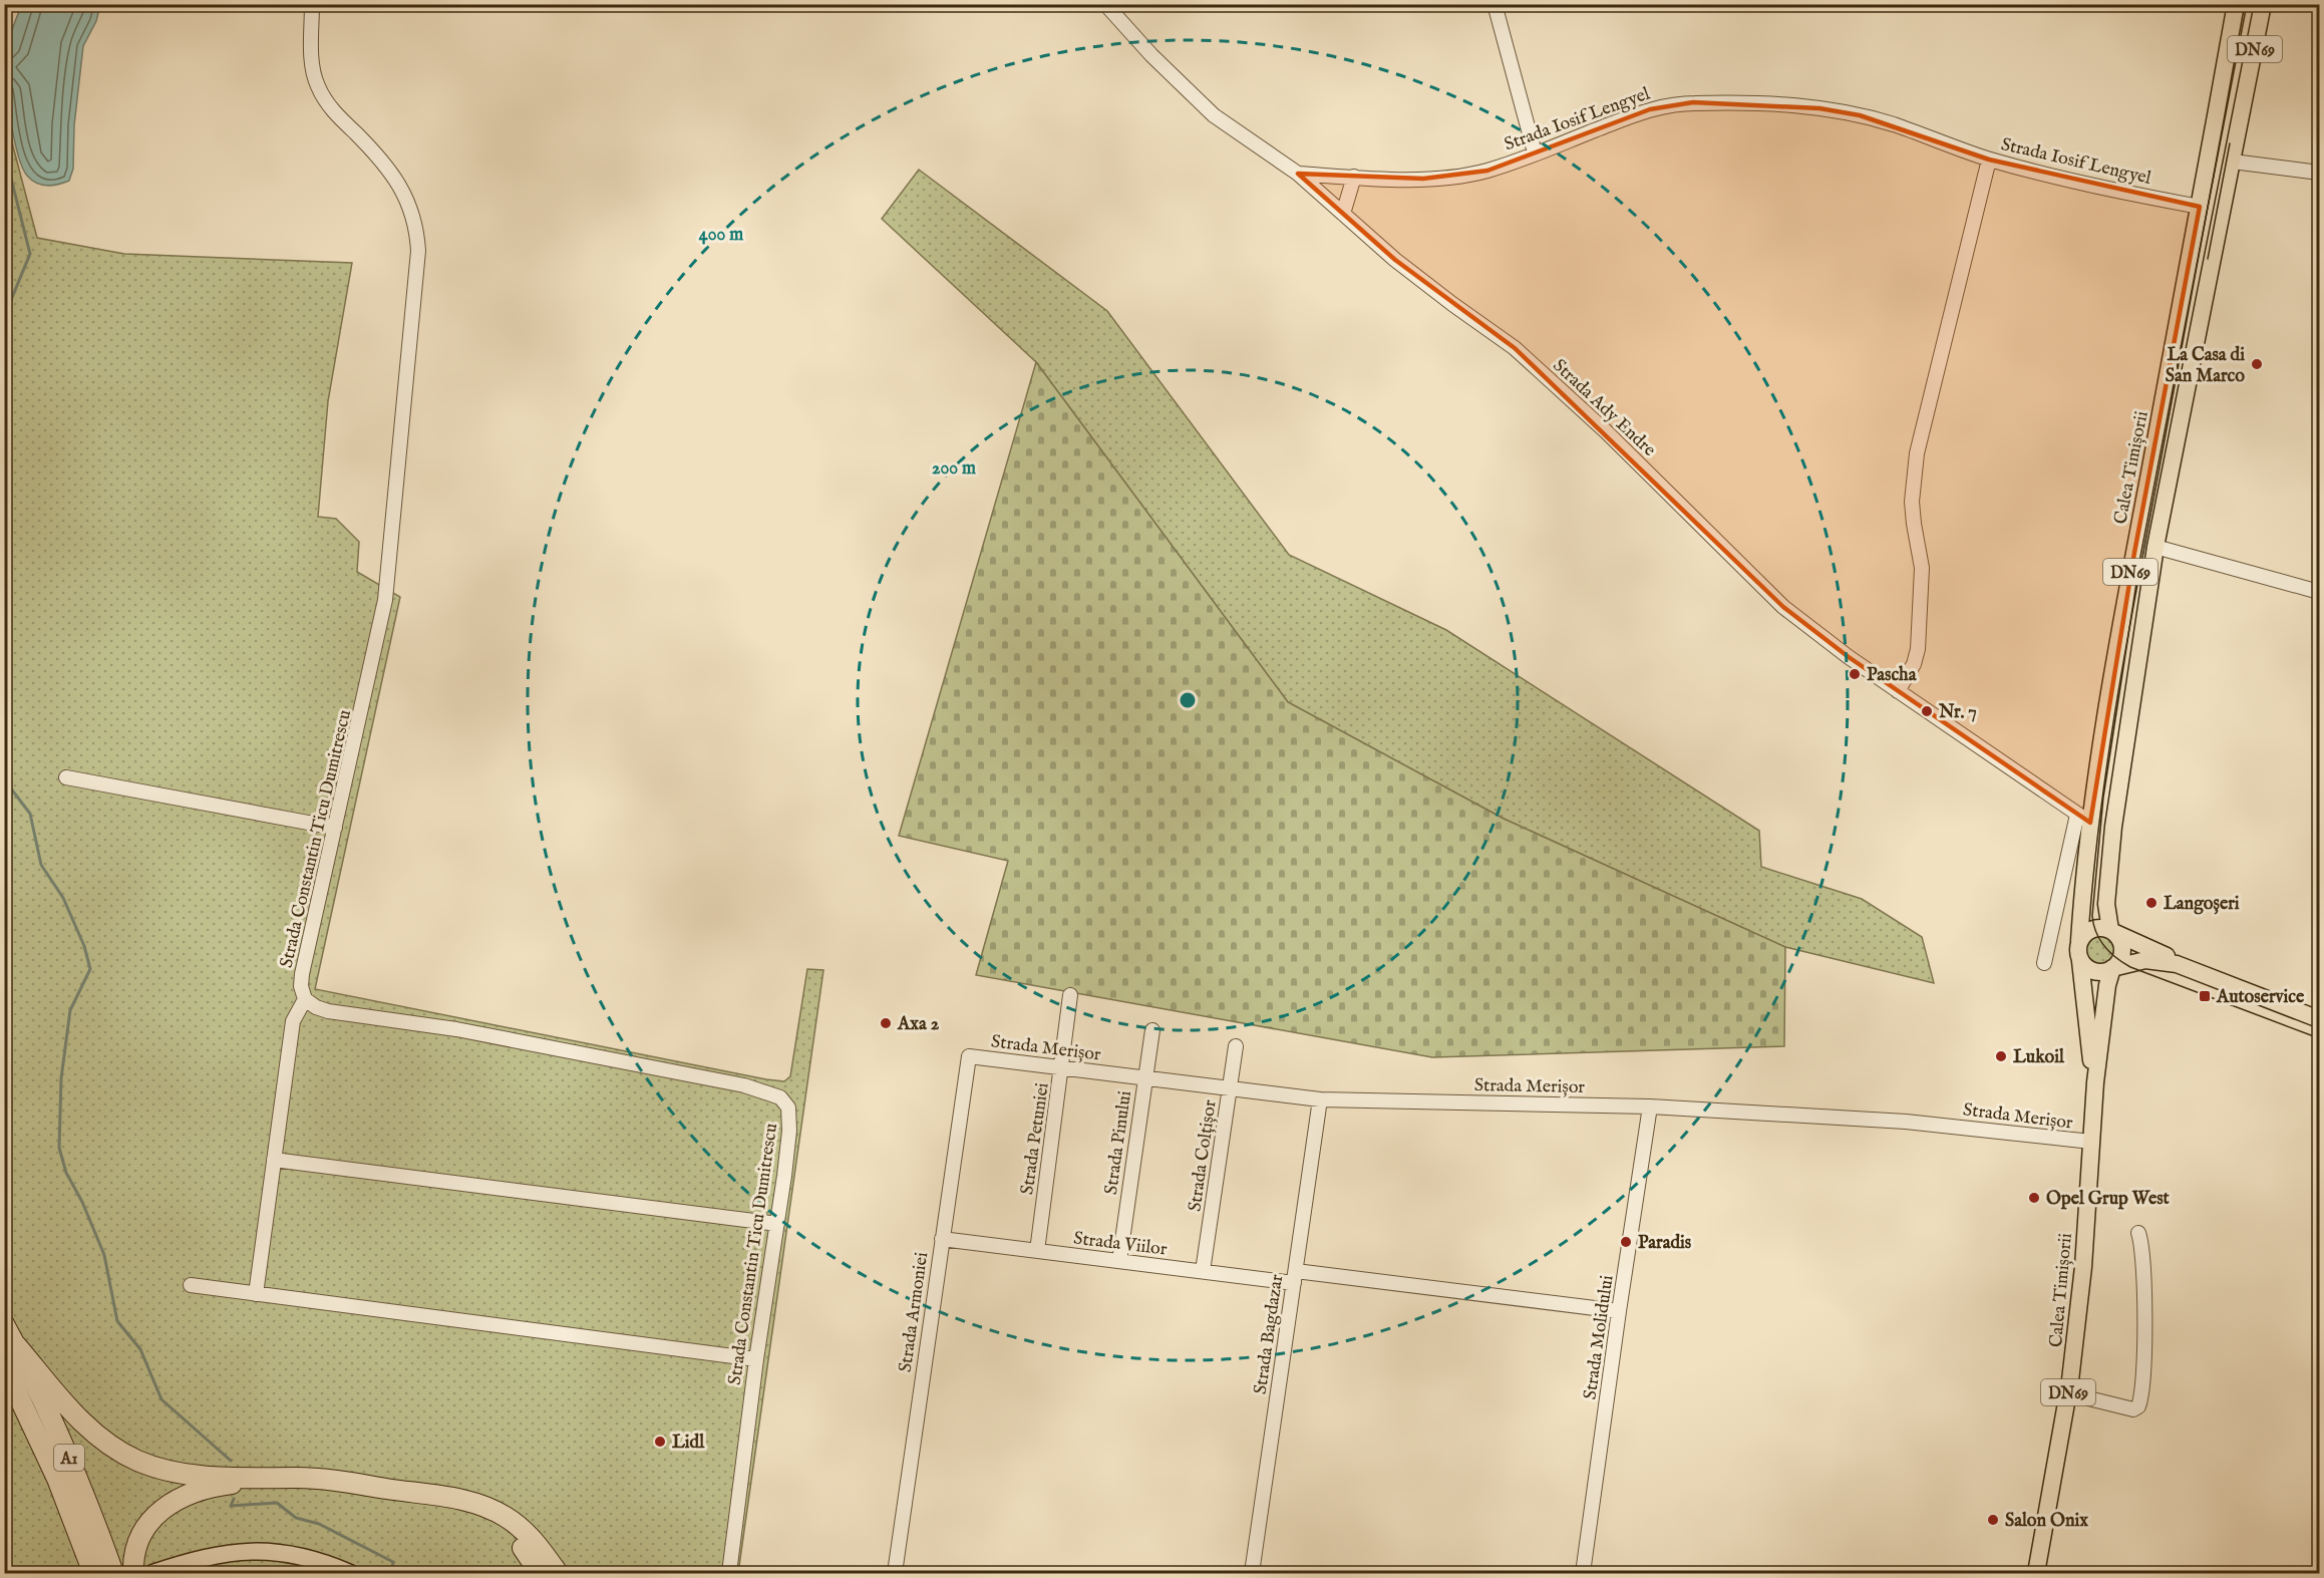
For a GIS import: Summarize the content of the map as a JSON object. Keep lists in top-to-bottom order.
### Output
{
  "streets": {
    "highway": ["A1"],
    "main road": ["DN69", "Calea Timișorii"],
    "street": [
      "Strada Iosif Lengyel",
      "Strada Ady Endre",
      "Strada Constantin Ticu Dumitrescu",
      "Strada Merișor",
      "Strada Petuniei",
      "Strada Pinului",
      "Strada Colțișor",
      "Strada Viilor",
      "Strada Armoniei",
      "Strada Bagdazar",
      "Strada Molidului"
    ]
  },
  "crossings": [
    ["DN69", "Calea Timișorii"],
    ["Strada Iosif Lengyel", "Strada Ady Endre"],
    ["Strada Iosif Lengyel", "Calea Timișorii"],
    ["Strada Ady Endre", "Calea Timișorii"],
    ["Calea Timișorii", "Strada Merișor"],
    ["Strada Merișor", "Strada Petuniei"],
    ["Strada Merișor", "Strada Pinului"],
    ["Strada Merișor", "Strada Colțișor"],
    ["Strada Merișor", "Strada Armoniei"],
    ["Strada Merișor", "Strada Bagdazar"],
    ["Strada Merișor", "Strada Molidului"],
    ["Strada Petuniei", "Strada Viilor"],
    ["Strada Pinului", "Strada Viilor"],
    ["Strada Colțișor", "Strada Viilor"],
    ["Strada Viilor", "Strada Armoniei"],
    ["Strada Viilor", "Strada Bagdazar"],
    ["Strada Viilor", "Strada Molidului"]
  ],
  "places": {
    "other": [
      "La Casa di San Marco",
      "Pascha",
      "Nr. 7",
      "Langoșeri",
      "Axa 2",
      "Lukoil",
      "Opel Grup West",
      "Paradis",
      "Lidl",
      "Salon Onix"
    ],
    "transit": ["Autoservice"]
  },
  "rings": ["400 m", "200 m"]
}
